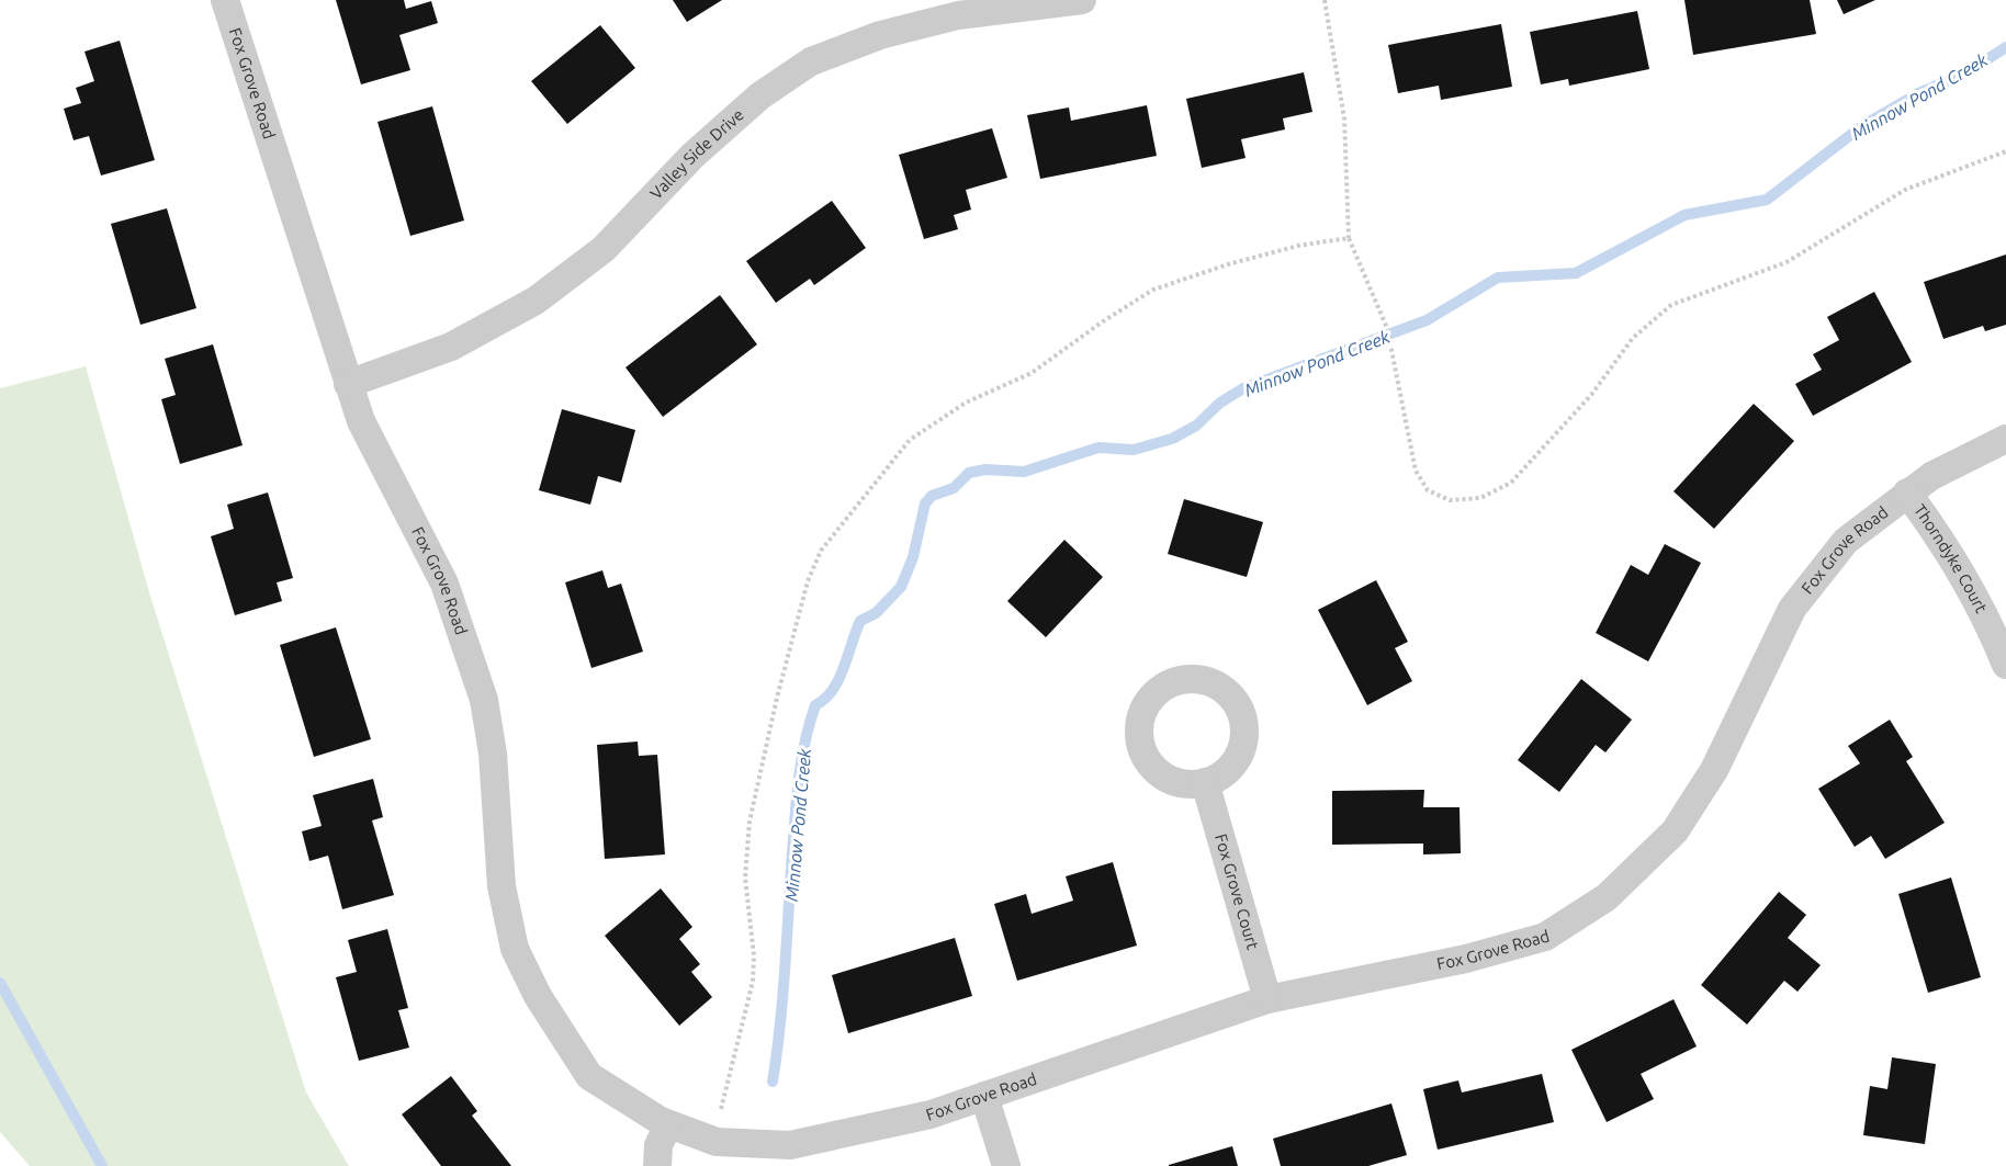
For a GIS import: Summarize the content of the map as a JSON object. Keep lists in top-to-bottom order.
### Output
{
  "streets": {
    "street": [
      "Fox Grove Road",
      "Valley Side Drive",
      "Thorndyke Court",
      "Fox Grove Court"
    ]
  },
  "crossings": [
    ["Fox Grove Road", "Valley Side Drive"],
    ["Fox Grove Road", "Thorndyke Court"],
    ["Fox Grove Road", "Fox Grove Court"]
  ],
  "water": ["Minnow Pond Creek"]
}
